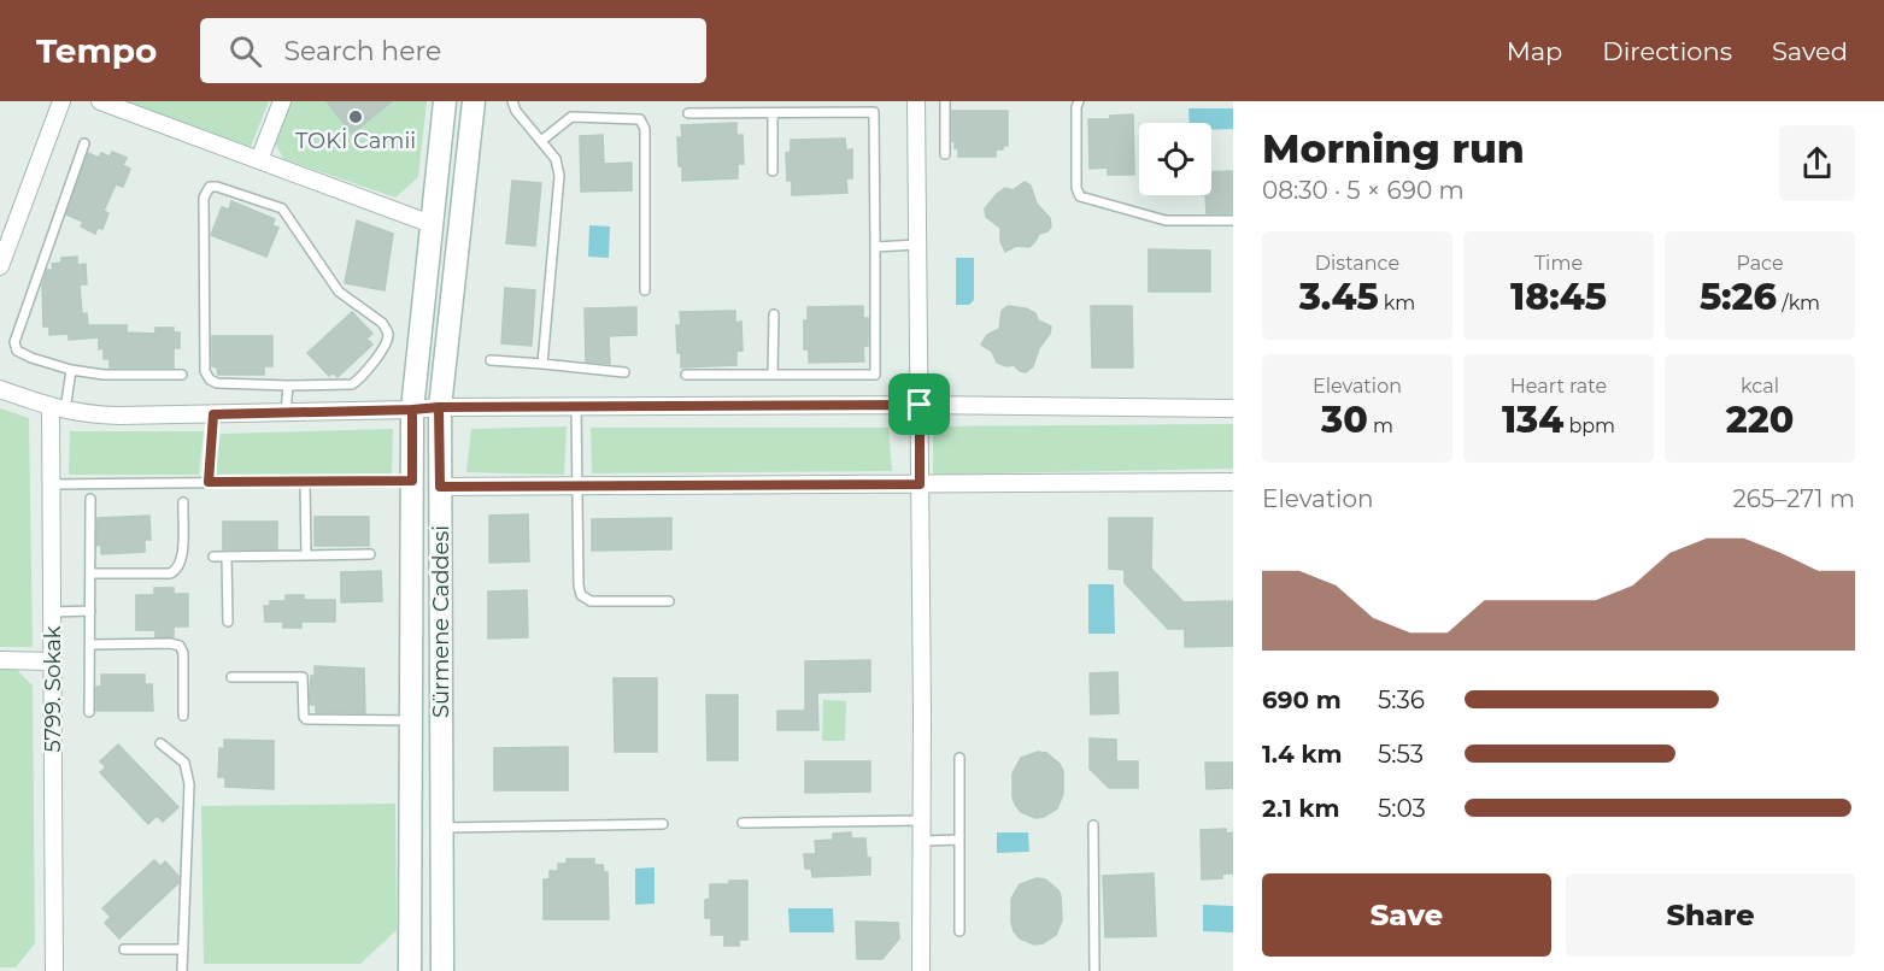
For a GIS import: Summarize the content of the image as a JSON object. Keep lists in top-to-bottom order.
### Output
{
  "streets": {
    "street": ["Sürmene Caddesi", "5799. Sokak"]
  },
  "places": ["TOKİ Camii"],
  "page": {
    "header": "Tempo",
    "search": "Search here",
    "nav": ["Map", "Directions", "Saved"],
    "heading": ["Morning run", "08:30 · 5 × 690 m"],
    "stats": [
      ["Distance", "3.45 km"],
      ["Time", "18:45"],
      ["Pace", "5:26 /km"],
      ["Elevation", "30 m"],
      ["Heart rate", "134 bpm"],
      ["kcal", "220"]
    ],
    "chart": ["Elevation", "265–271 m"],
    "list": [
      {
        "name": "690 m",
        "note": "5:36"
      },
      {
        "name": "1.4 km",
        "note": "5:53"
      },
      {
        "name": "2.1 km",
        "note": "5:03"
      }
    ],
    "buttons": ["Save", "Share"]
  }
}
